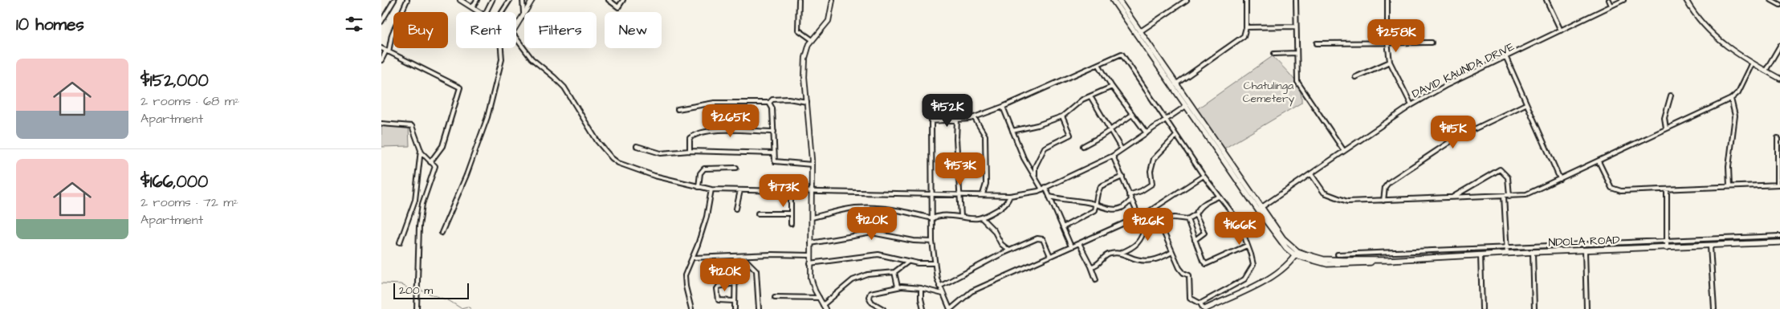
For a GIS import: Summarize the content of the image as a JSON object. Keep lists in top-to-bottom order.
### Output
{
  "streets": {
    "main road": ["NDOLA ROAD"],
    "street": ["DAVID KAUNDA DRIVE"]
  },
  "parks": ["Chatulinga Cemetery"],
  "scale_bar": "200 m",
  "page": {
    "heading": "10 homes",
    "chip": [
      "Buy",
      "Rent",
      "Filters",
      "New"
    ],
    "price": [
      "$258K",
      "$152K",
      "$265K",
      "$115K",
      "$153K",
      "$173K",
      "$120K",
      "$126K",
      "$166K",
      "$120K"
    ],
    "list": [
      {
        "name": "$152,000",
        "note": "2 rooms · 68 m² · Apartment"
      },
      {
        "name": "$166,000",
        "note": "2 rooms · 72 m² · Apartment"
      }
    ],
    "scale": "200 m"
  }
}
